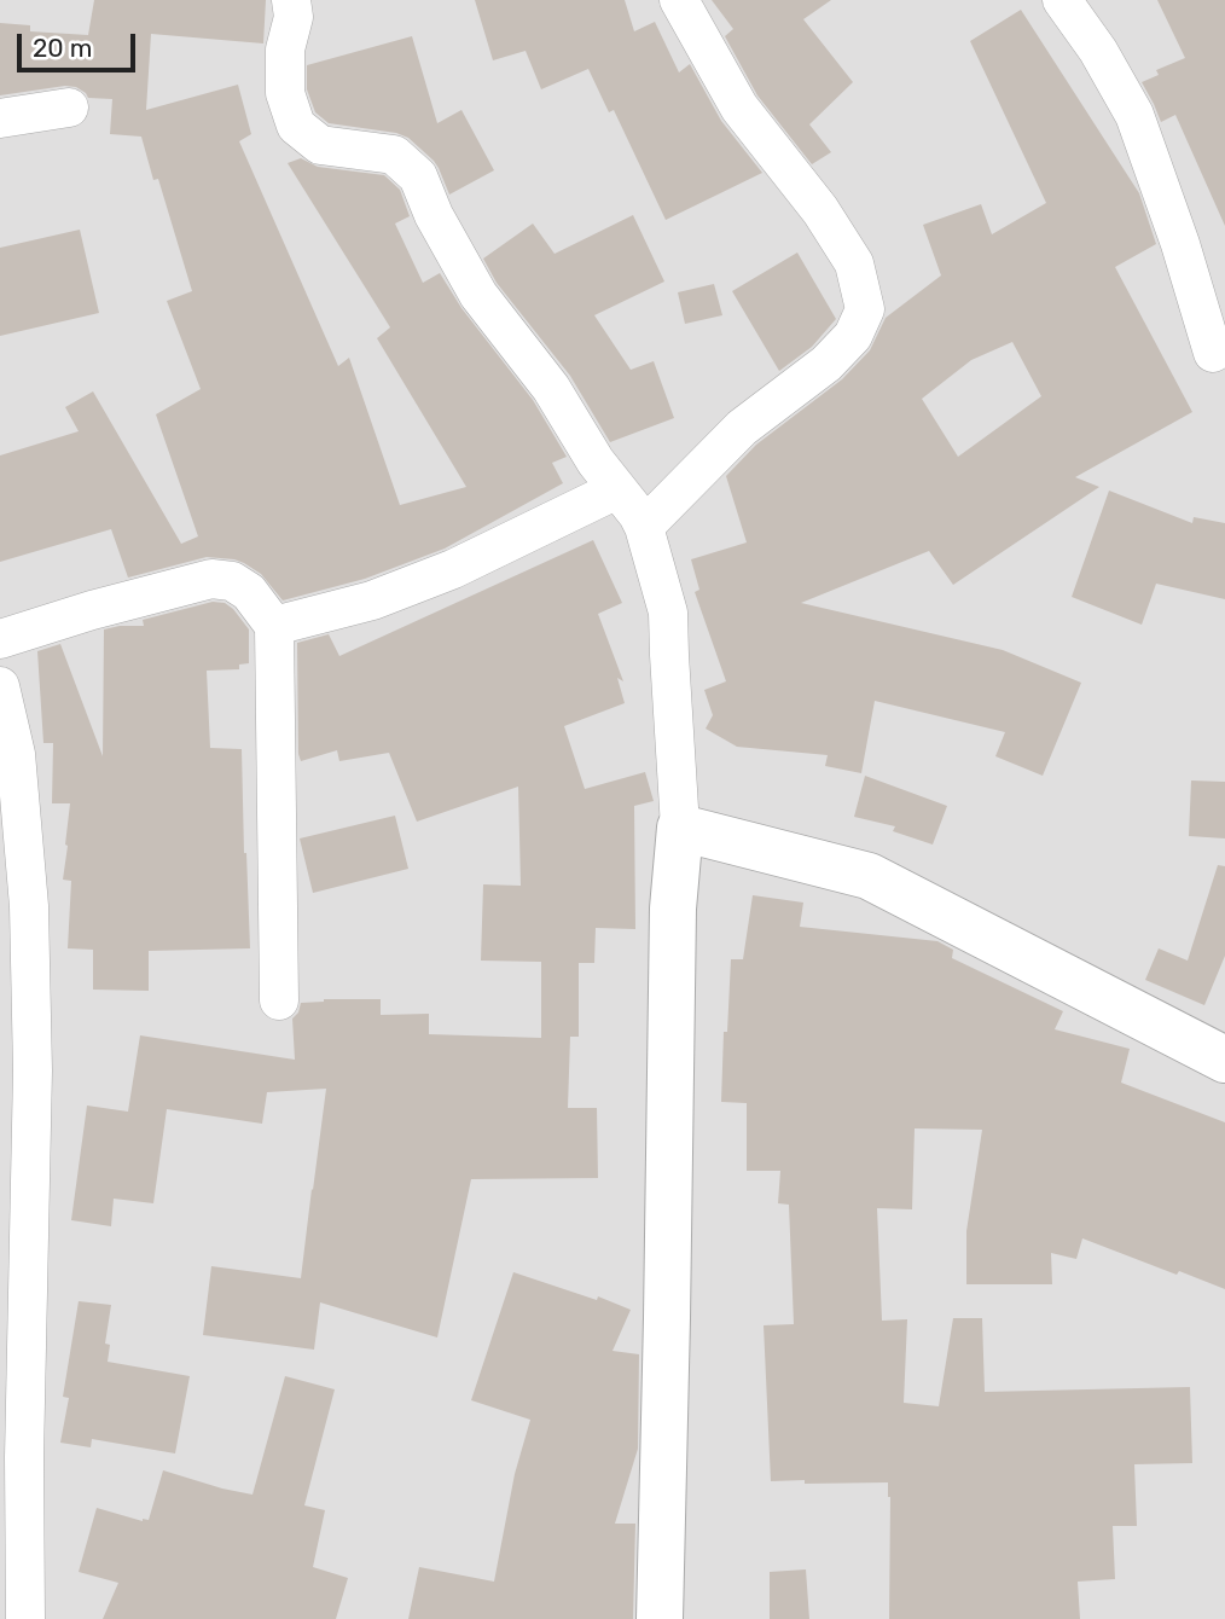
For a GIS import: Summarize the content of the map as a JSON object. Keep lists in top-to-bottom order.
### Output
{
  "scale_bar": "20 m"
}
